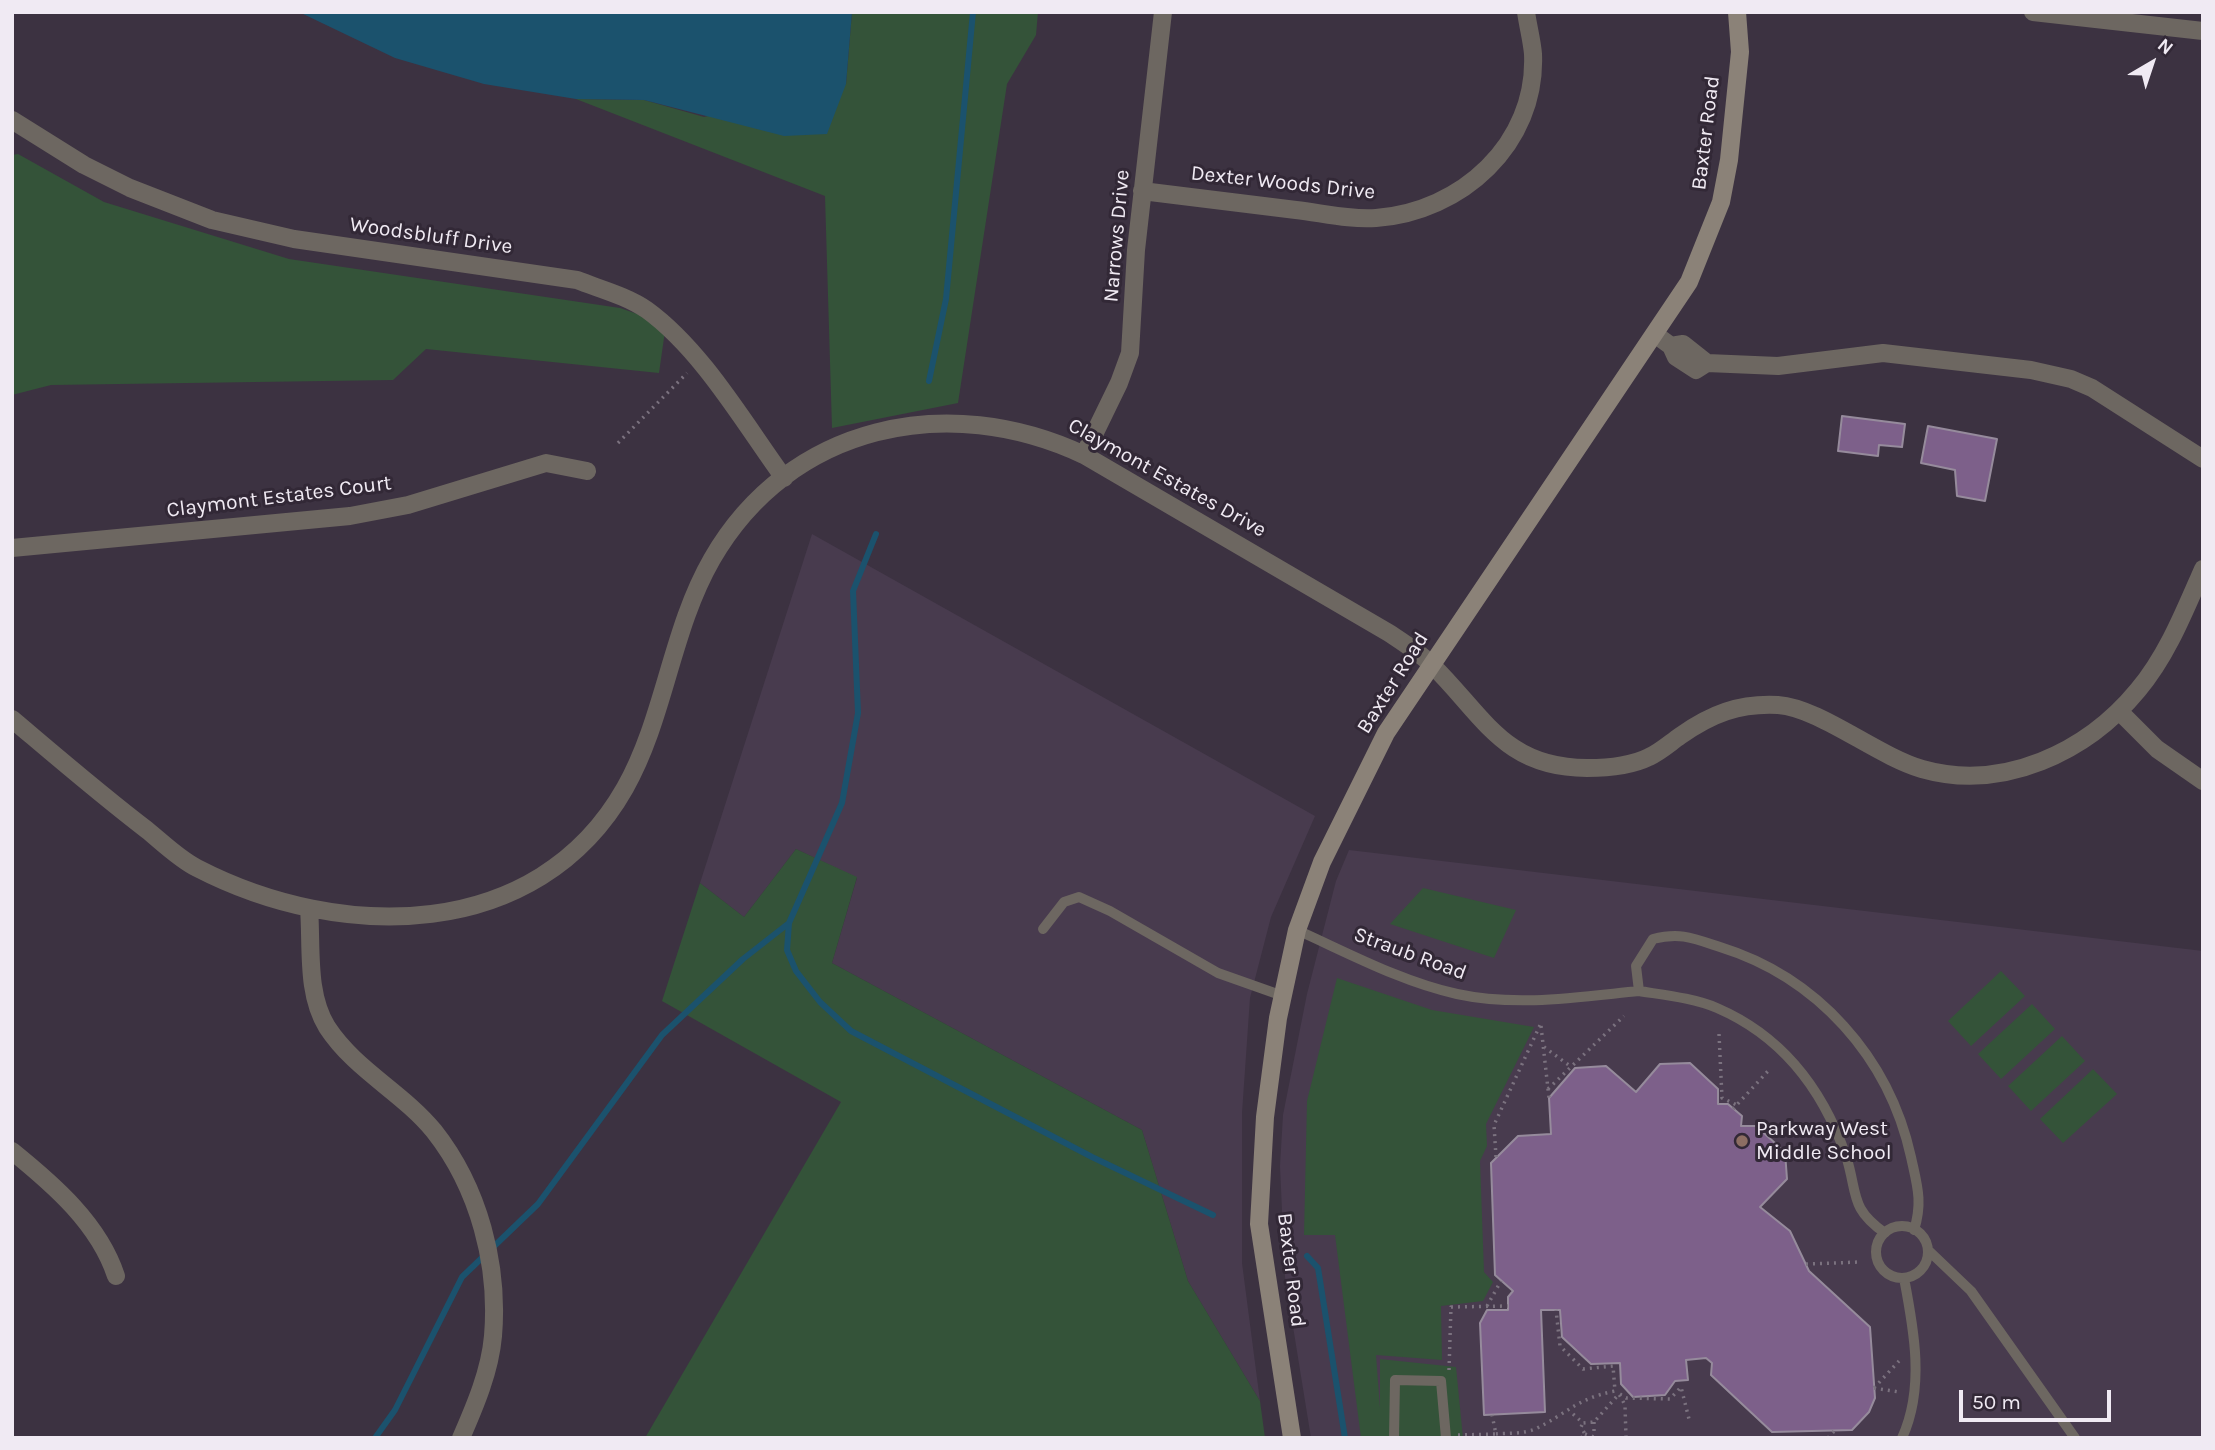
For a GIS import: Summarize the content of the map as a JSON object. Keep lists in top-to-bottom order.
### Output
{
  "streets": {
    "main road": ["Baxter Road"],
    "street": [
      "Dexter Woods Drive",
      "Woodsbluff Drive",
      "Narrows Drive",
      "Claymont Estates Drive",
      "Claymont Estates Court"
    ],
    "lane": ["Straub Road"]
  },
  "crossings": [
    ["Baxter Road", "Claymont Estates Drive"],
    ["Baxter Road", "Straub Road"],
    ["Dexter Woods Drive", "Narrows Drive"],
    ["Woodsbluff Drive", "Claymont Estates Drive"],
    ["Narrows Drive", "Claymont Estates Drive"]
  ],
  "places": ["Parkway West Middle School"],
  "scale_bar": "50 m",
  "north": "top right"
}
